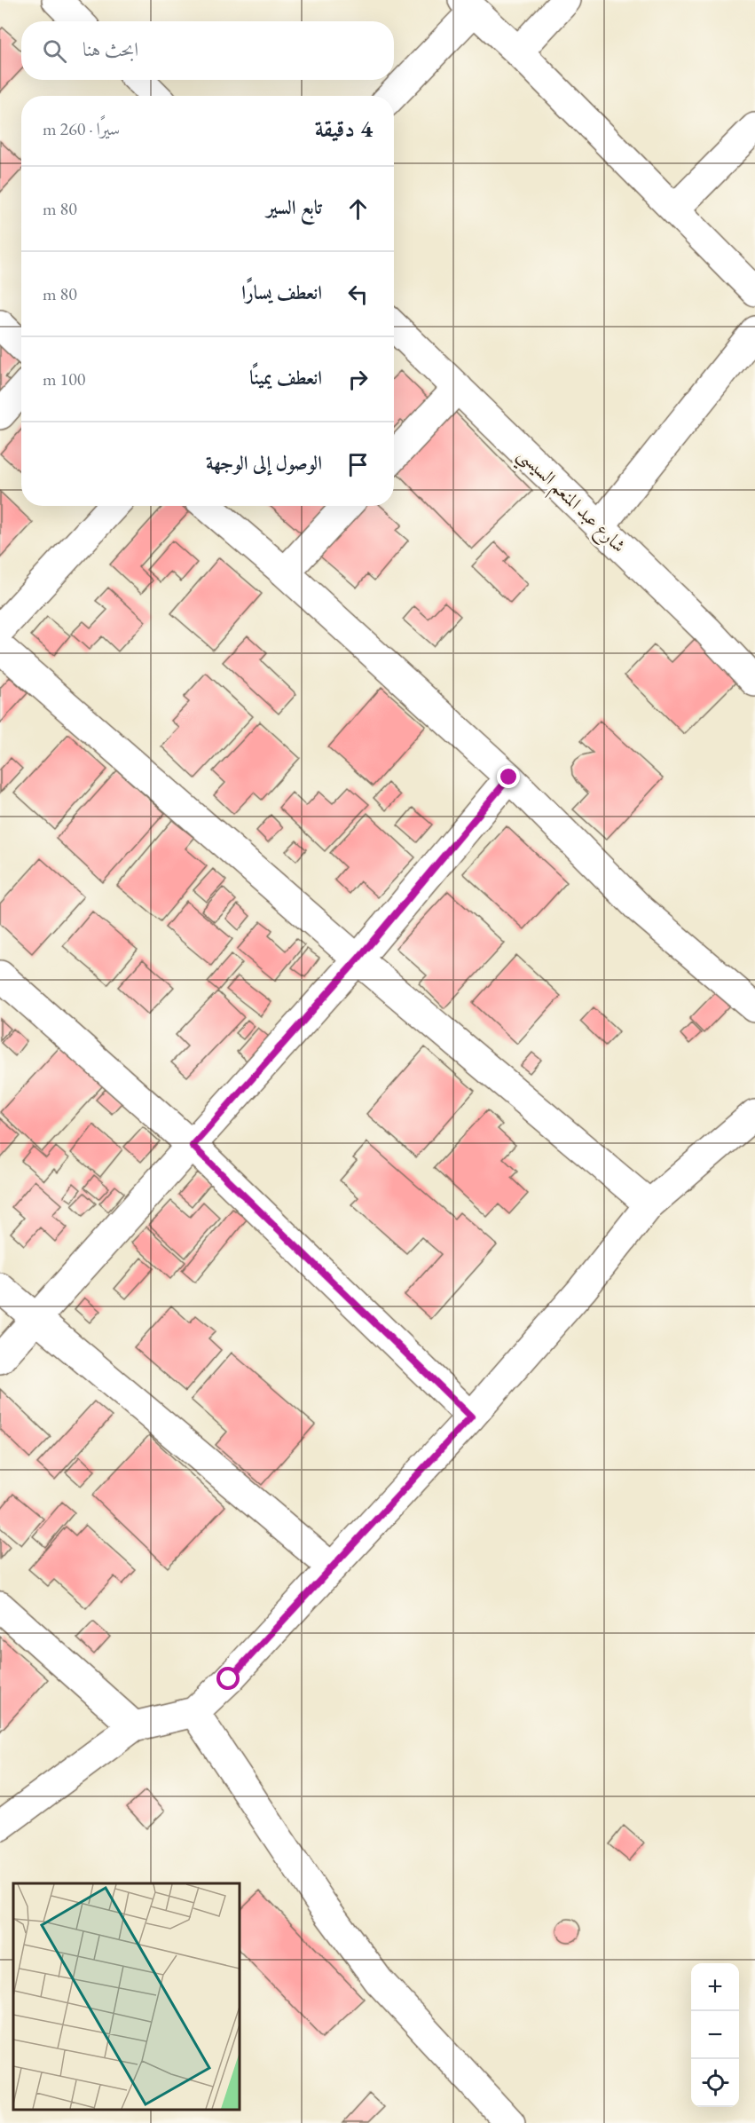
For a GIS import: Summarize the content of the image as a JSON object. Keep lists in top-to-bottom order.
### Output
{
  "streets": {
    "street": ["شارع عبد المنعم السيسي"]
  },
  "page": {
    "search": "ابحث هنا",
    "heading": ["4 دقيقة", "سيرًا · 260 m"],
    "list": [
      ["تابع السير", "80 m"],
      ["انعطف يسارًا", "80 m"],
      ["انعطف يمينًا", "100 m"],
      "الوصول إلى الوجهة"
    ],
    "map_buttons": ["+", "−"]
  }
}
